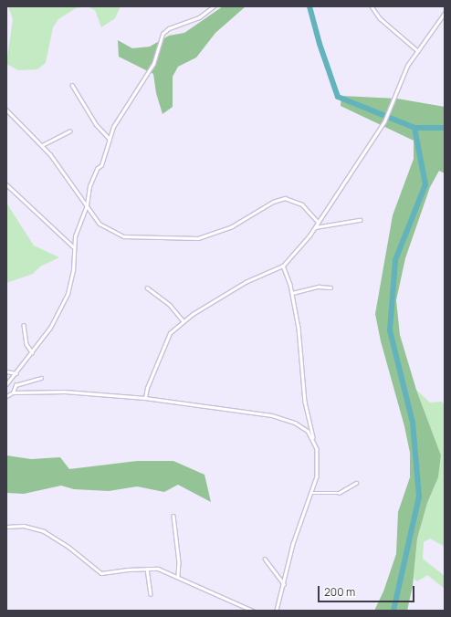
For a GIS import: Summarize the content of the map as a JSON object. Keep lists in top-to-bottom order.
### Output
{
  "scale_bar": "200 m"
}
